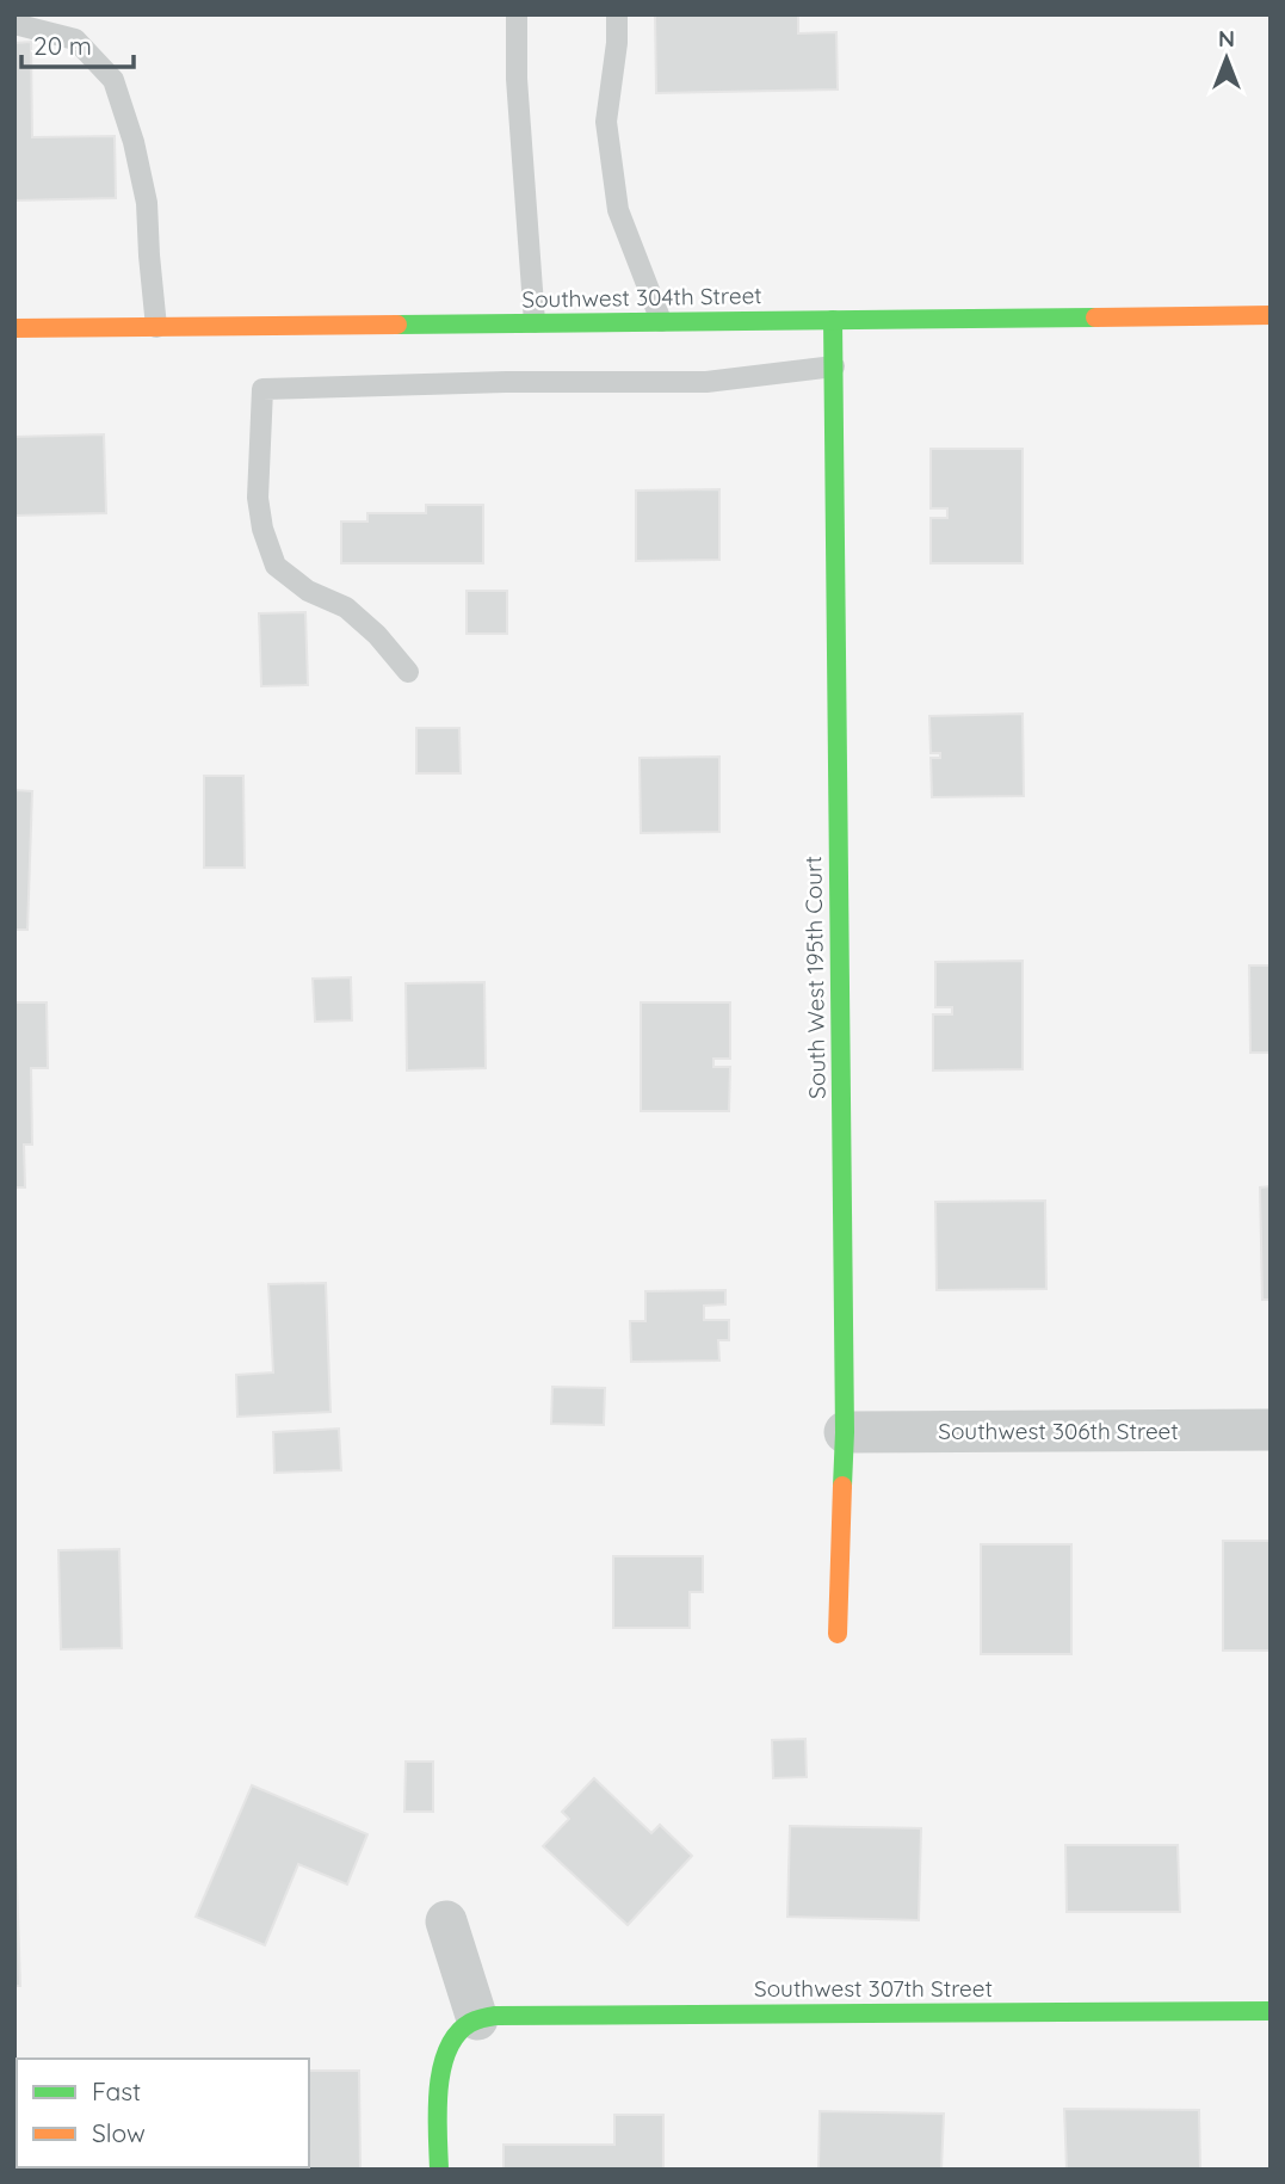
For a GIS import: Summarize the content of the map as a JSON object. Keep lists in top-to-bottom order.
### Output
{
  "streets": {
    "street": [
      "Southwest 304th Street",
      "South West 195th Court",
      "Southwest 306th Street",
      "Southwest 307th Street"
    ]
  },
  "crossings": [
    ["Southwest 304th Street", "South West 195th Court"],
    ["South West 195th Court", "Southwest 306th Street"]
  ],
  "legend": ["Fast", "Slow"],
  "scale_bar": "20 m",
  "north": "top"
}
